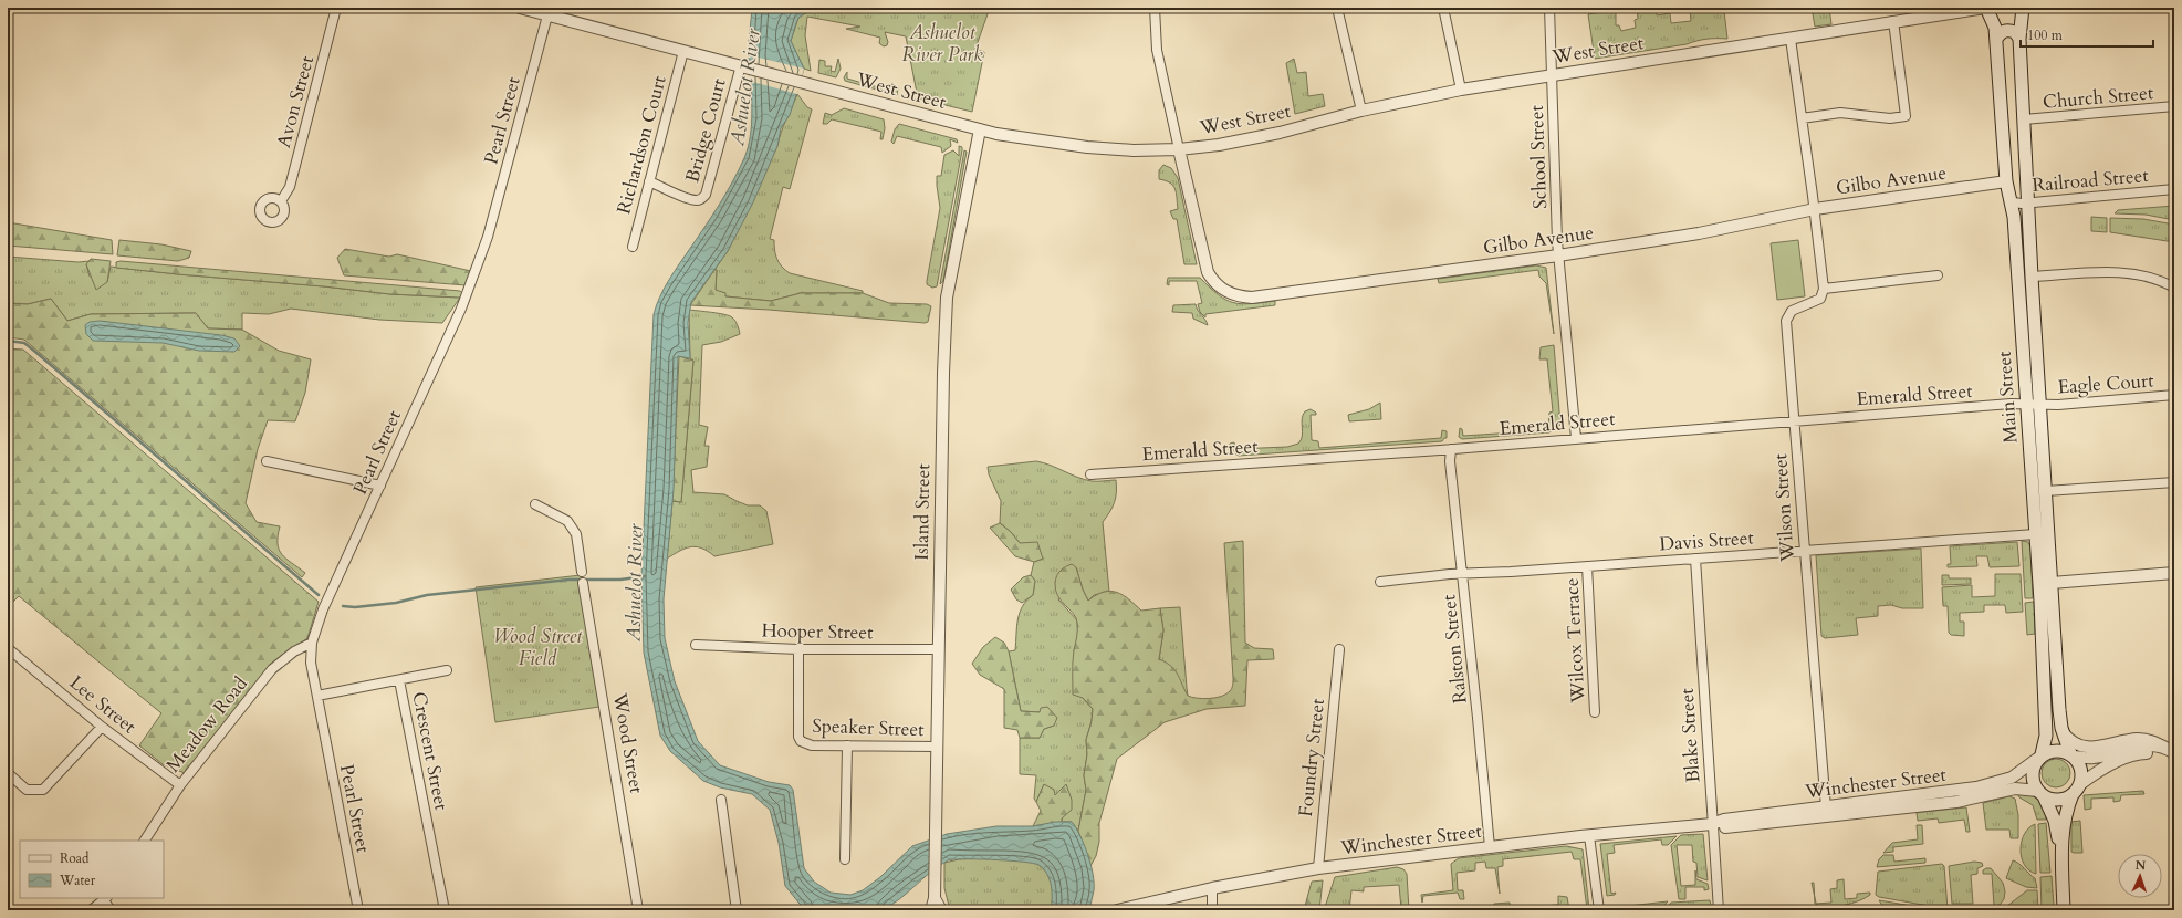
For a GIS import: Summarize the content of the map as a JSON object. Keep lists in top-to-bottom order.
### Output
{
  "streets": {
    "main road": ["Main Street"],
    "street": [
      "West Street",
      "Church Street",
      "Avon Street",
      "Pearl Street",
      "Bridge Court",
      "Richardson Court",
      "School Street",
      "Gilbo Avenue",
      "Railroad Street",
      "Eagle Court",
      "Emerald Street",
      "Wilson Street",
      "Island Street",
      "Davis Street",
      "Hooper Street",
      "Wilcox Terrace",
      "Ralston Street",
      "Lee Street",
      "Meadow Road",
      "Speaker Street",
      "Blake Street",
      "Wood Street",
      "Crescent Street",
      "Foundry Street",
      "Winchester Street"
    ]
  },
  "crossings": [
    ["West Street", "Pearl Street"],
    ["West Street", "Bridge Court"],
    ["West Street", "Richardson Court"],
    ["West Street", "School Street"],
    ["West Street", "Gilbo Avenue"],
    ["West Street", "Main Street"],
    ["West Street", "Island Street"],
    ["Church Street", "Main Street"],
    ["Pearl Street", "Meadow Road"],
    ["Pearl Street", "Crescent Street"],
    ["Bridge Court", "Richardson Court"],
    ["School Street", "Gilbo Avenue"],
    ["School Street", "Emerald Street"],
    ["Gilbo Avenue", "Main Street"],
    ["Railroad Street", "Main Street"],
    ["Eagle Court", "Emerald Street"],
    ["Eagle Court", "Main Street"],
    ["Emerald Street", "Main Street"],
    ["Emerald Street", "Wilson Street"],
    ["Emerald Street", "Ralston Street"],
    ["Main Street", "Davis Street"],
    ["Main Street", "Winchester Street"],
    ["Wilson Street", "Davis Street"],
    ["Wilson Street", "Winchester Street"],
    ["Island Street", "Hooper Street"],
    ["Island Street", "Speaker Street"],
    ["Davis Street", "Wilcox Terrace"],
    ["Davis Street", "Ralston Street"],
    ["Davis Street", "Blake Street"],
    ["Hooper Street", "Speaker Street"],
    ["Ralston Street", "Winchester Street"],
    ["Lee Street", "Meadow Road"],
    ["Blake Street", "Winchester Street"],
    ["Foundry Street", "Winchester Street"]
  ],
  "water": ["Ashuelot River"],
  "parks": ["Ashuelot River Park", "Wood Street Field"],
  "legend": ["Road", "Water"],
  "scale_bar": "100 m",
  "north": "top"
}
